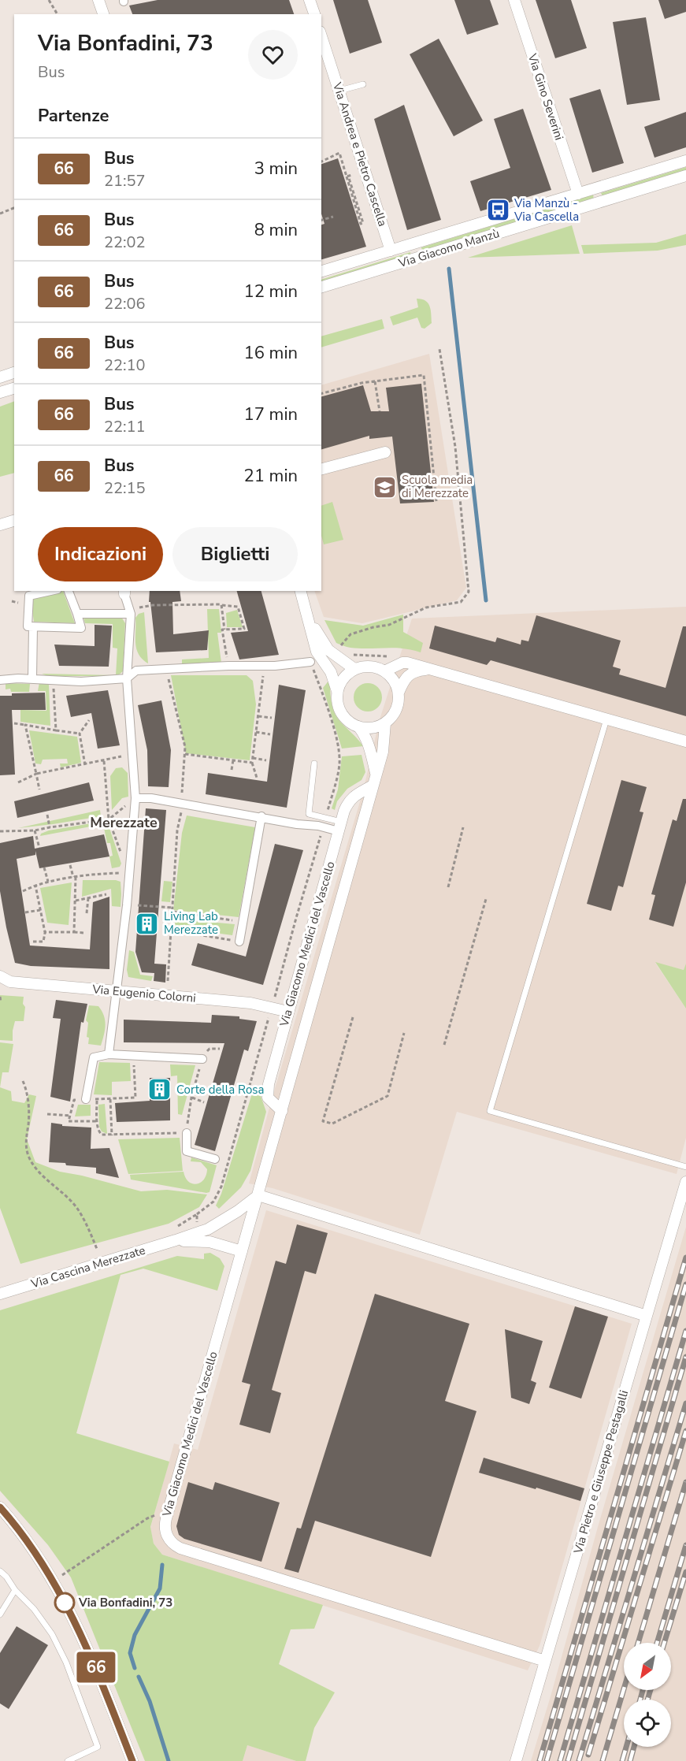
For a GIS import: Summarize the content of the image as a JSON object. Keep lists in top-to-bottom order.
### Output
{
  "streets": {
    "street": [
      "Via Gino Severini",
      "Via Andrea e Pietro Cascella",
      "Via Giacomo Manzù",
      "Via Giacomo Medici del Vascello",
      "Via Eugenio Colorni",
      "Via Cascina Merezzate",
      "Via Pietro e Giuseppe Pestagalli"
    ]
  },
  "crossings": [
    ["Via Gino Severini", "Via Giacomo Manzù"],
    ["Via Andrea e Pietro Cascella", "Via Giacomo Manzù"],
    ["Via Giacomo Medici del Vascello", "Via Eugenio Colorni"],
    ["Via Giacomo Medici del Vascello", "Via Cascina Merezzate"],
    ["Via Giacomo Medici del Vascello", "Via Pietro e Giuseppe Pestagalli"]
  ],
  "districts": ["Merezzate"],
  "places": {
    "bus stop": ["Via Manzù - Via Cascella"],
    "school or university": ["Scuola media di Merezzate"],
    "building": ["Living Lab Merezzate", "Corte della Rosa"],
    "other": ["Via Bonfadini, 73"]
  },
  "lines": ["bus line 66"],
  "north": "bottom left",
  "page": {
    "on_map": "66",
    "heading": [
      ["Via Bonfadini, 73", "Bus"],
      "Partenze"
    ],
    "list": [
      {
        "mark": "66",
        "name": "Bus",
        "note": "21:57",
        "value": "3 min"
      },
      {
        "mark": "66",
        "name": "Bus",
        "note": "22:02",
        "value": "8 min"
      },
      {
        "mark": "66",
        "name": "Bus",
        "note": "22:06",
        "value": "12 min"
      },
      {
        "mark": "66",
        "name": "Bus",
        "note": "22:10",
        "value": "16 min"
      },
      {
        "mark": "66",
        "name": "Bus",
        "note": "22:11",
        "value": "17 min"
      },
      {
        "mark": "66",
        "name": "Bus",
        "note": "22:15",
        "value": "21 min"
      }
    ],
    "buttons": ["Indicazioni", "Biglietti"]
  }
}
